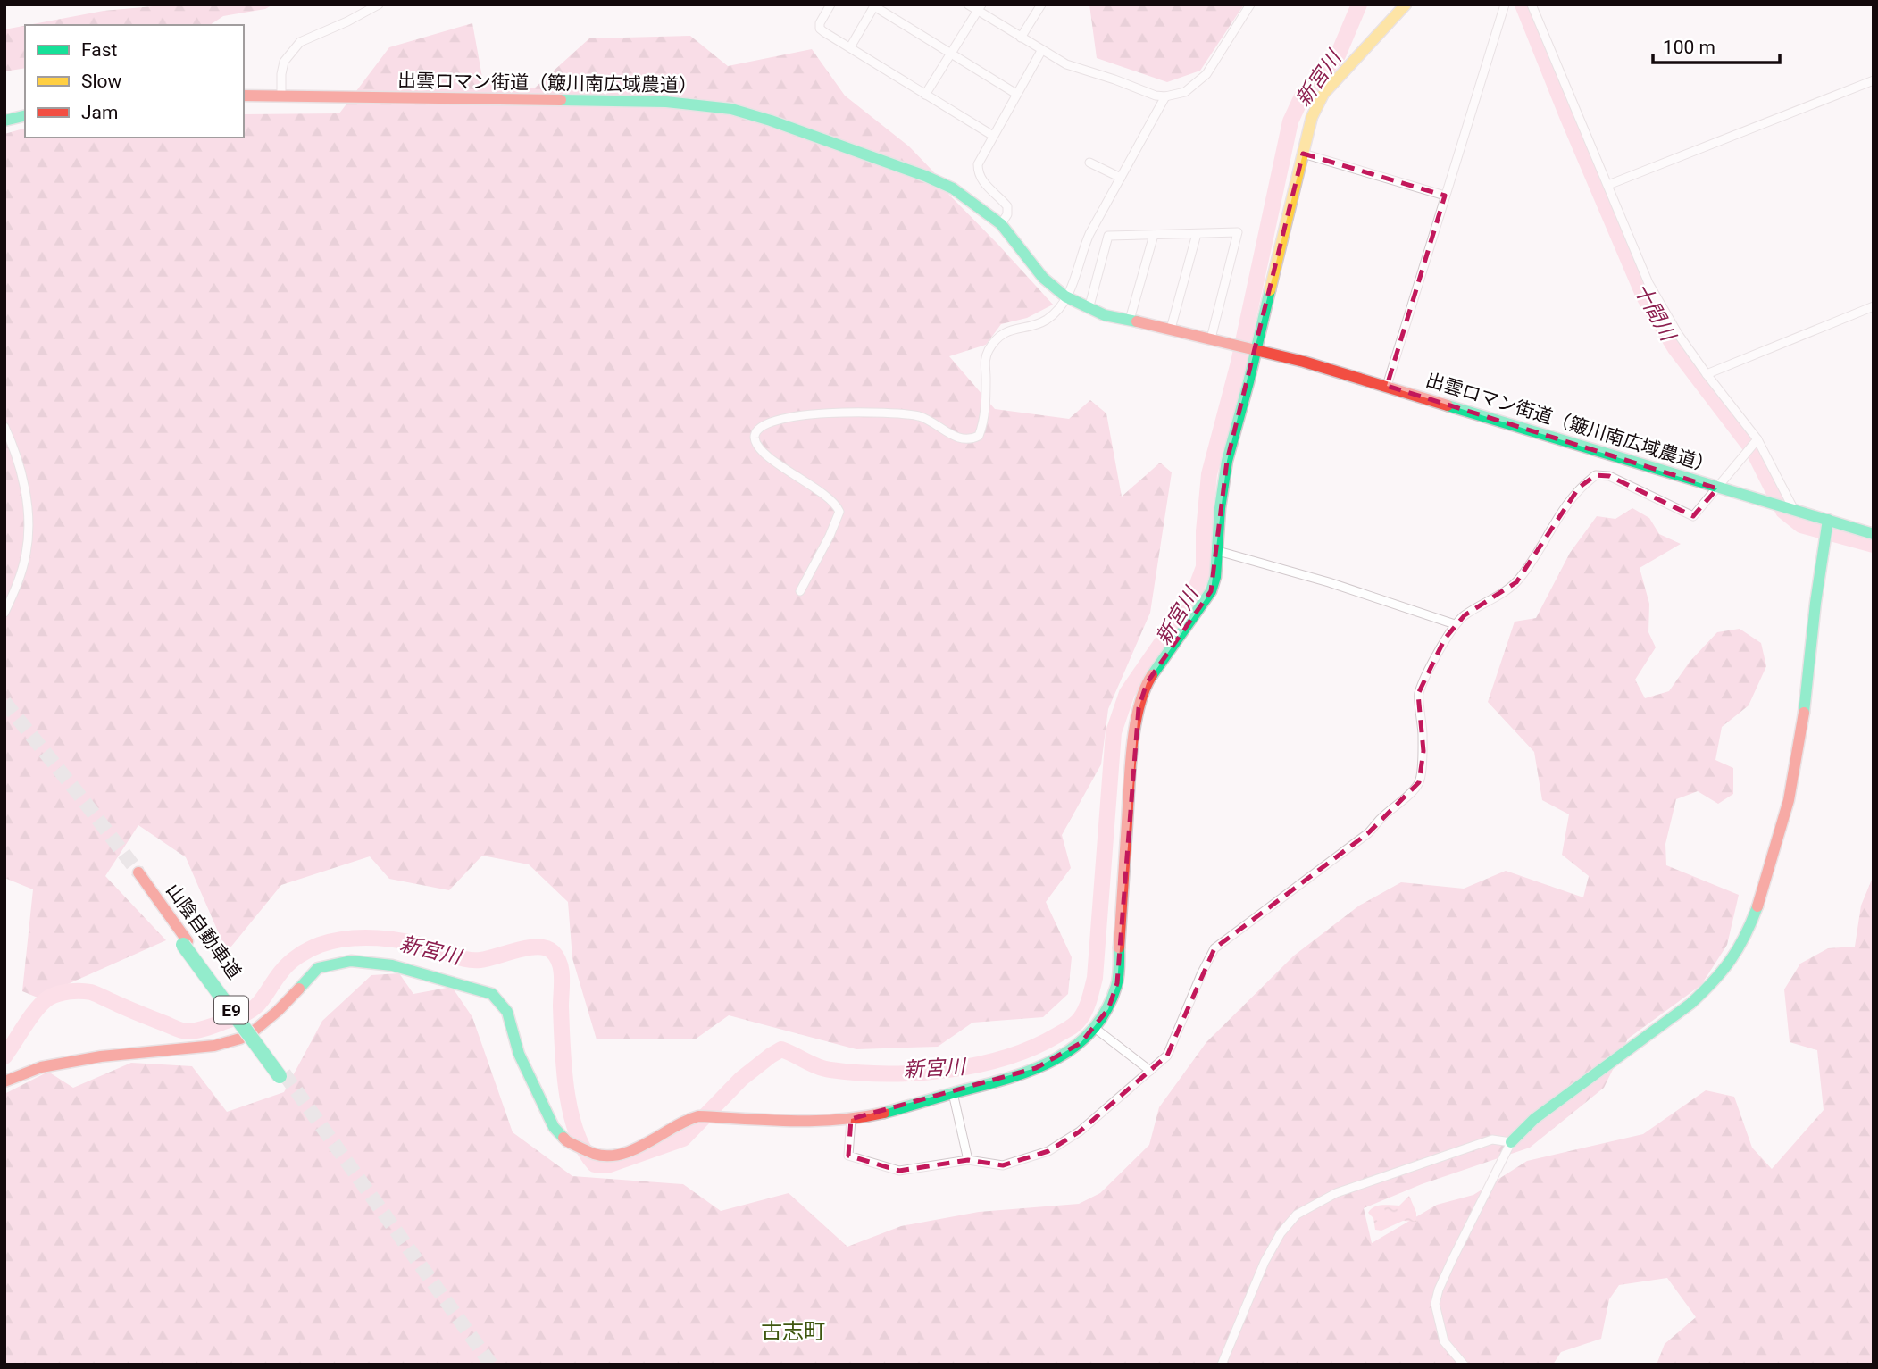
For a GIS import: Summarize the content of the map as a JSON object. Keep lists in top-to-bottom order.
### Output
{
  "streets": {
    "main road": ["出雲ロマン街道（簸川南広域農道）", "山陰自動車道", "E9"]
  },
  "districts": ["古志町"],
  "water": ["新宮川", "十間川"],
  "legend": ["Fast", "Slow", "Jam"],
  "scale_bar": "100 m"
}
